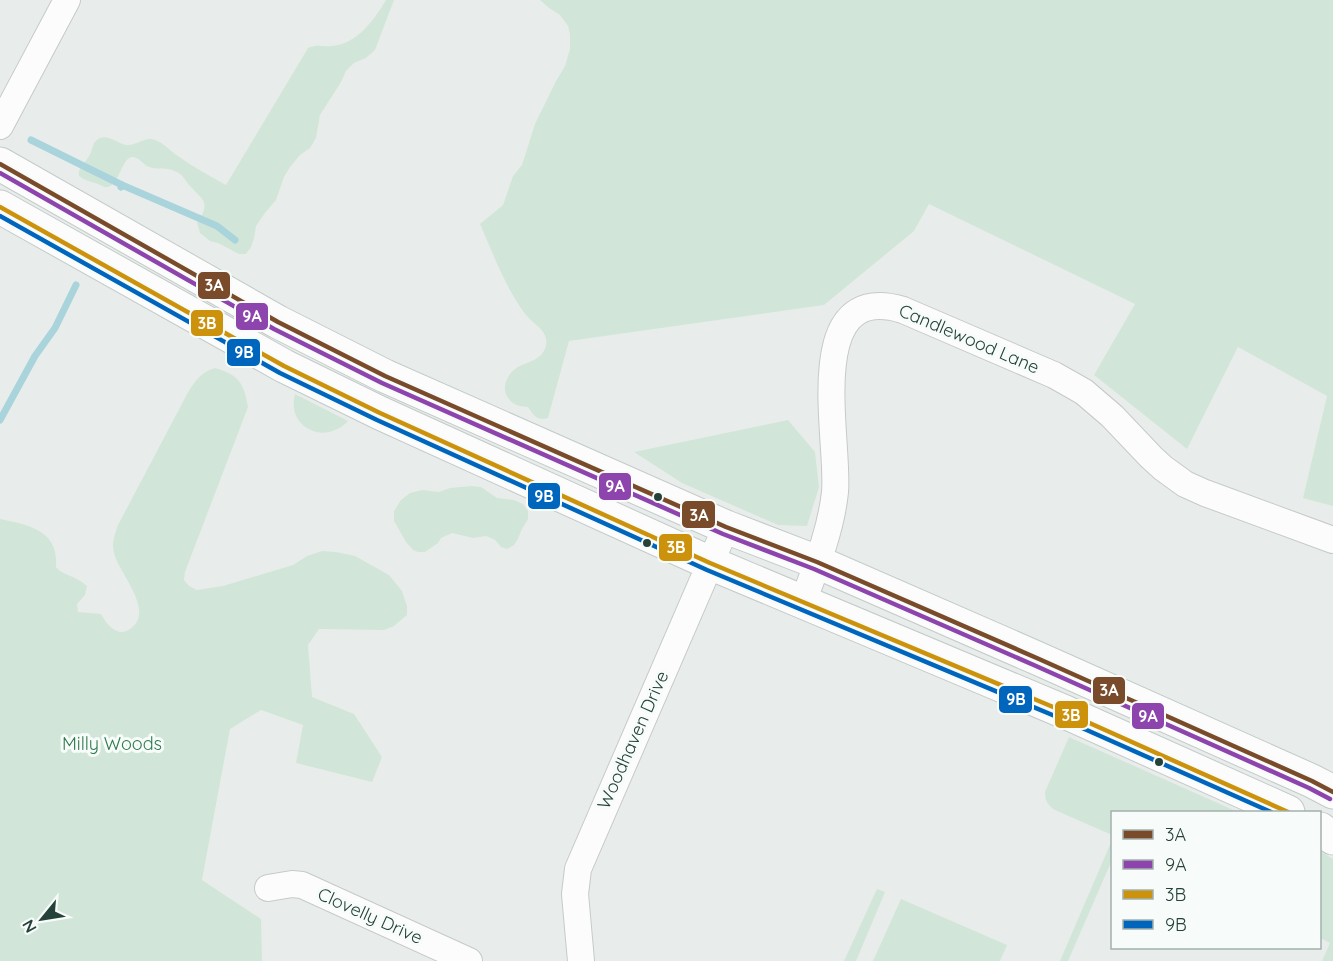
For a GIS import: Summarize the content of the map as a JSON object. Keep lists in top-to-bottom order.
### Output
{
  "streets": {
    "street": ["Candlewood Lane", "Woodhaven Drive", "Clovelly Drive"]
  },
  "parks": ["Milly Woods"],
  "lines": [
    "transit line 3A",
    "transit line 9A",
    "transit line 3B",
    "transit line 9B"
  ],
  "legend": [
    "3A",
    "9A",
    "3B",
    "9B"
  ],
  "north": "bottom left"
}
